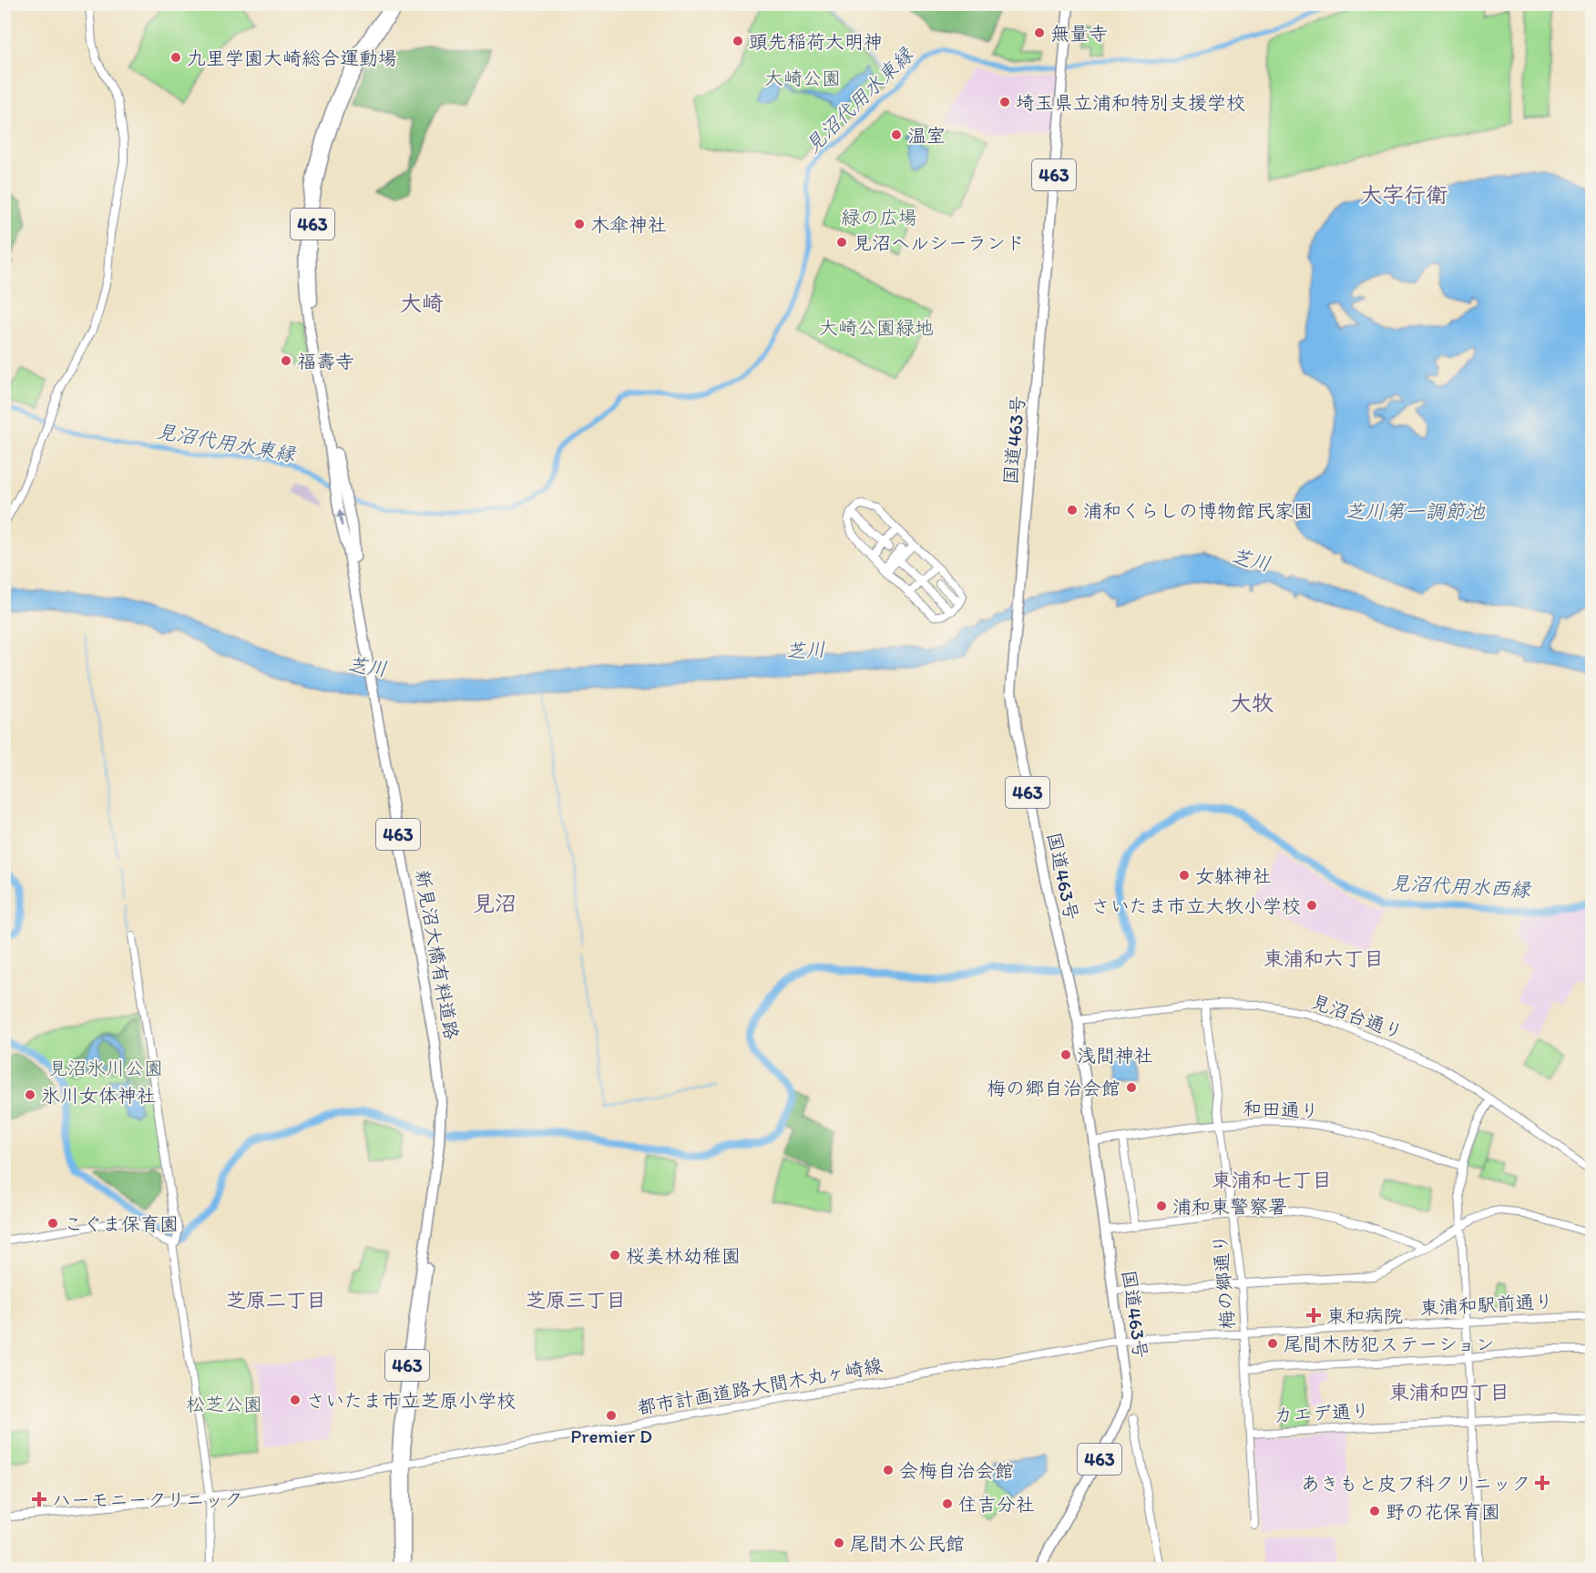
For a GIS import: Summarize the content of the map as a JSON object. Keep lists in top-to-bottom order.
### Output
{
  "streets": {
    "highway": ["463", "国道463号", "新見沼大橋有料道路"],
    "street": [
      "見沼台通り",
      "和田通り",
      "梅の郷通り",
      "東浦和駅前通り",
      "都市計画道路大間木丸ヶ崎線",
      "カエデ通り"
    ]
  },
  "crossings": [
    ["463", "新見沼大橋有料道路"],
    ["463", "都市計画道路大間木丸ヶ崎線"],
    ["国道463号", "見沼台通り"],
    ["国道463号", "和田通り"],
    ["国道463号", "東浦和駅前通り"],
    ["国道463号", "都市計画道路大間木丸ヶ崎線"],
    ["新見沼大橋有料道路", "都市計画道路大間木丸ヶ崎線"],
    ["見沼台通り", "梅の郷通り"],
    ["和田通り", "梅の郷通り"],
    ["梅の郷通り", "東浦和駅前通り"],
    ["梅の郷通り", "カエデ通り"],
    ["東浦和駅前通り", "都市計画道路大間木丸ヶ崎線"]
  ],
  "districts": [
    "大字行衛",
    "大崎",
    "大牧",
    "見沼",
    "東浦和六丁目",
    "東浦和七丁目",
    "芝原二丁目",
    "芝原三丁目",
    "東浦和四丁目"
  ],
  "water": [
    "見沼代用水東縁",
    "芝川第一調節池",
    "芝川",
    "見沼代用水西縁"
  ],
  "parks": [
    "大崎公園",
    "緑の広場",
    "大崎公園緑地",
    "見沼氷川公園",
    "松芝公園"
  ],
  "places": {
    "other": [
      "無量寺",
      "頭先稲荷大明神",
      "九里学園大崎総合運動場",
      "埼玉県立浦和特別支援学校",
      "温室",
      "木傘神社",
      "見沼ヘルシーランド",
      "福壽寺",
      "浦和くらしの博物館民家園",
      "女躰神社",
      "さいたま市立大牧小学校",
      "浅間神社",
      "梅の郷自治会館",
      "氷川女体神社",
      "浦和東警察署",
      "こぐま保育園",
      "桜美林幼稚園",
      "尾間木防犯ステーション",
      "さいたま市立芝原小学校",
      "Premier D",
      "会梅自治会館",
      "住吉分社",
      "野の花保育園",
      "尾間木公民館"
    ],
    "health": ["東和病院", "あきもと皮フ科クリニック", "ハーモニークリニック"]
  }
}
